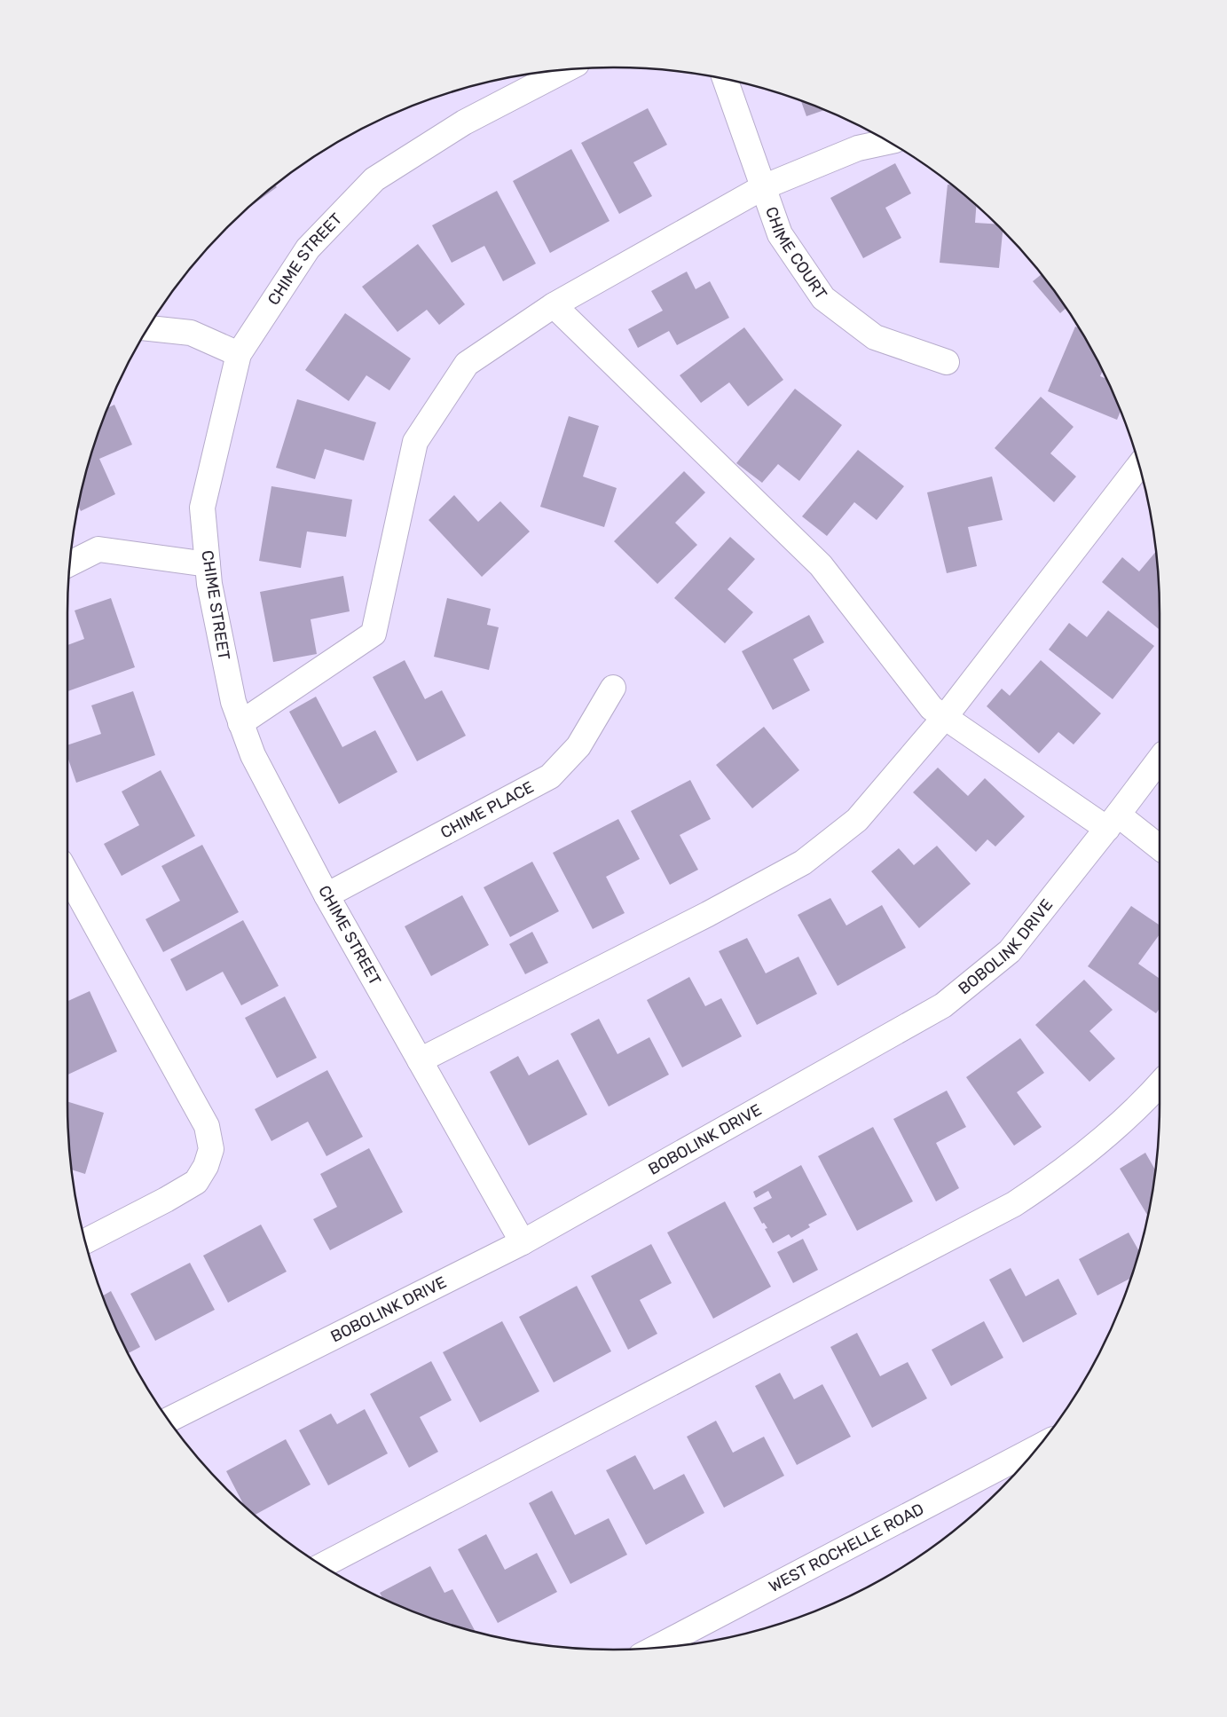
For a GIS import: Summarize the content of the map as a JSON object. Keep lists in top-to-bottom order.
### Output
{
  "streets": {
    "street": [
      "CHIME COURT",
      "CHIME STREET",
      "CHIME PLACE",
      "BOBOLINK DRIVE",
      "WEST ROCHELLE ROAD"
    ]
  },
  "crossings": [
    ["CHIME STREET", "CHIME PLACE"],
    ["CHIME STREET", "BOBOLINK DRIVE"]
  ]
}
